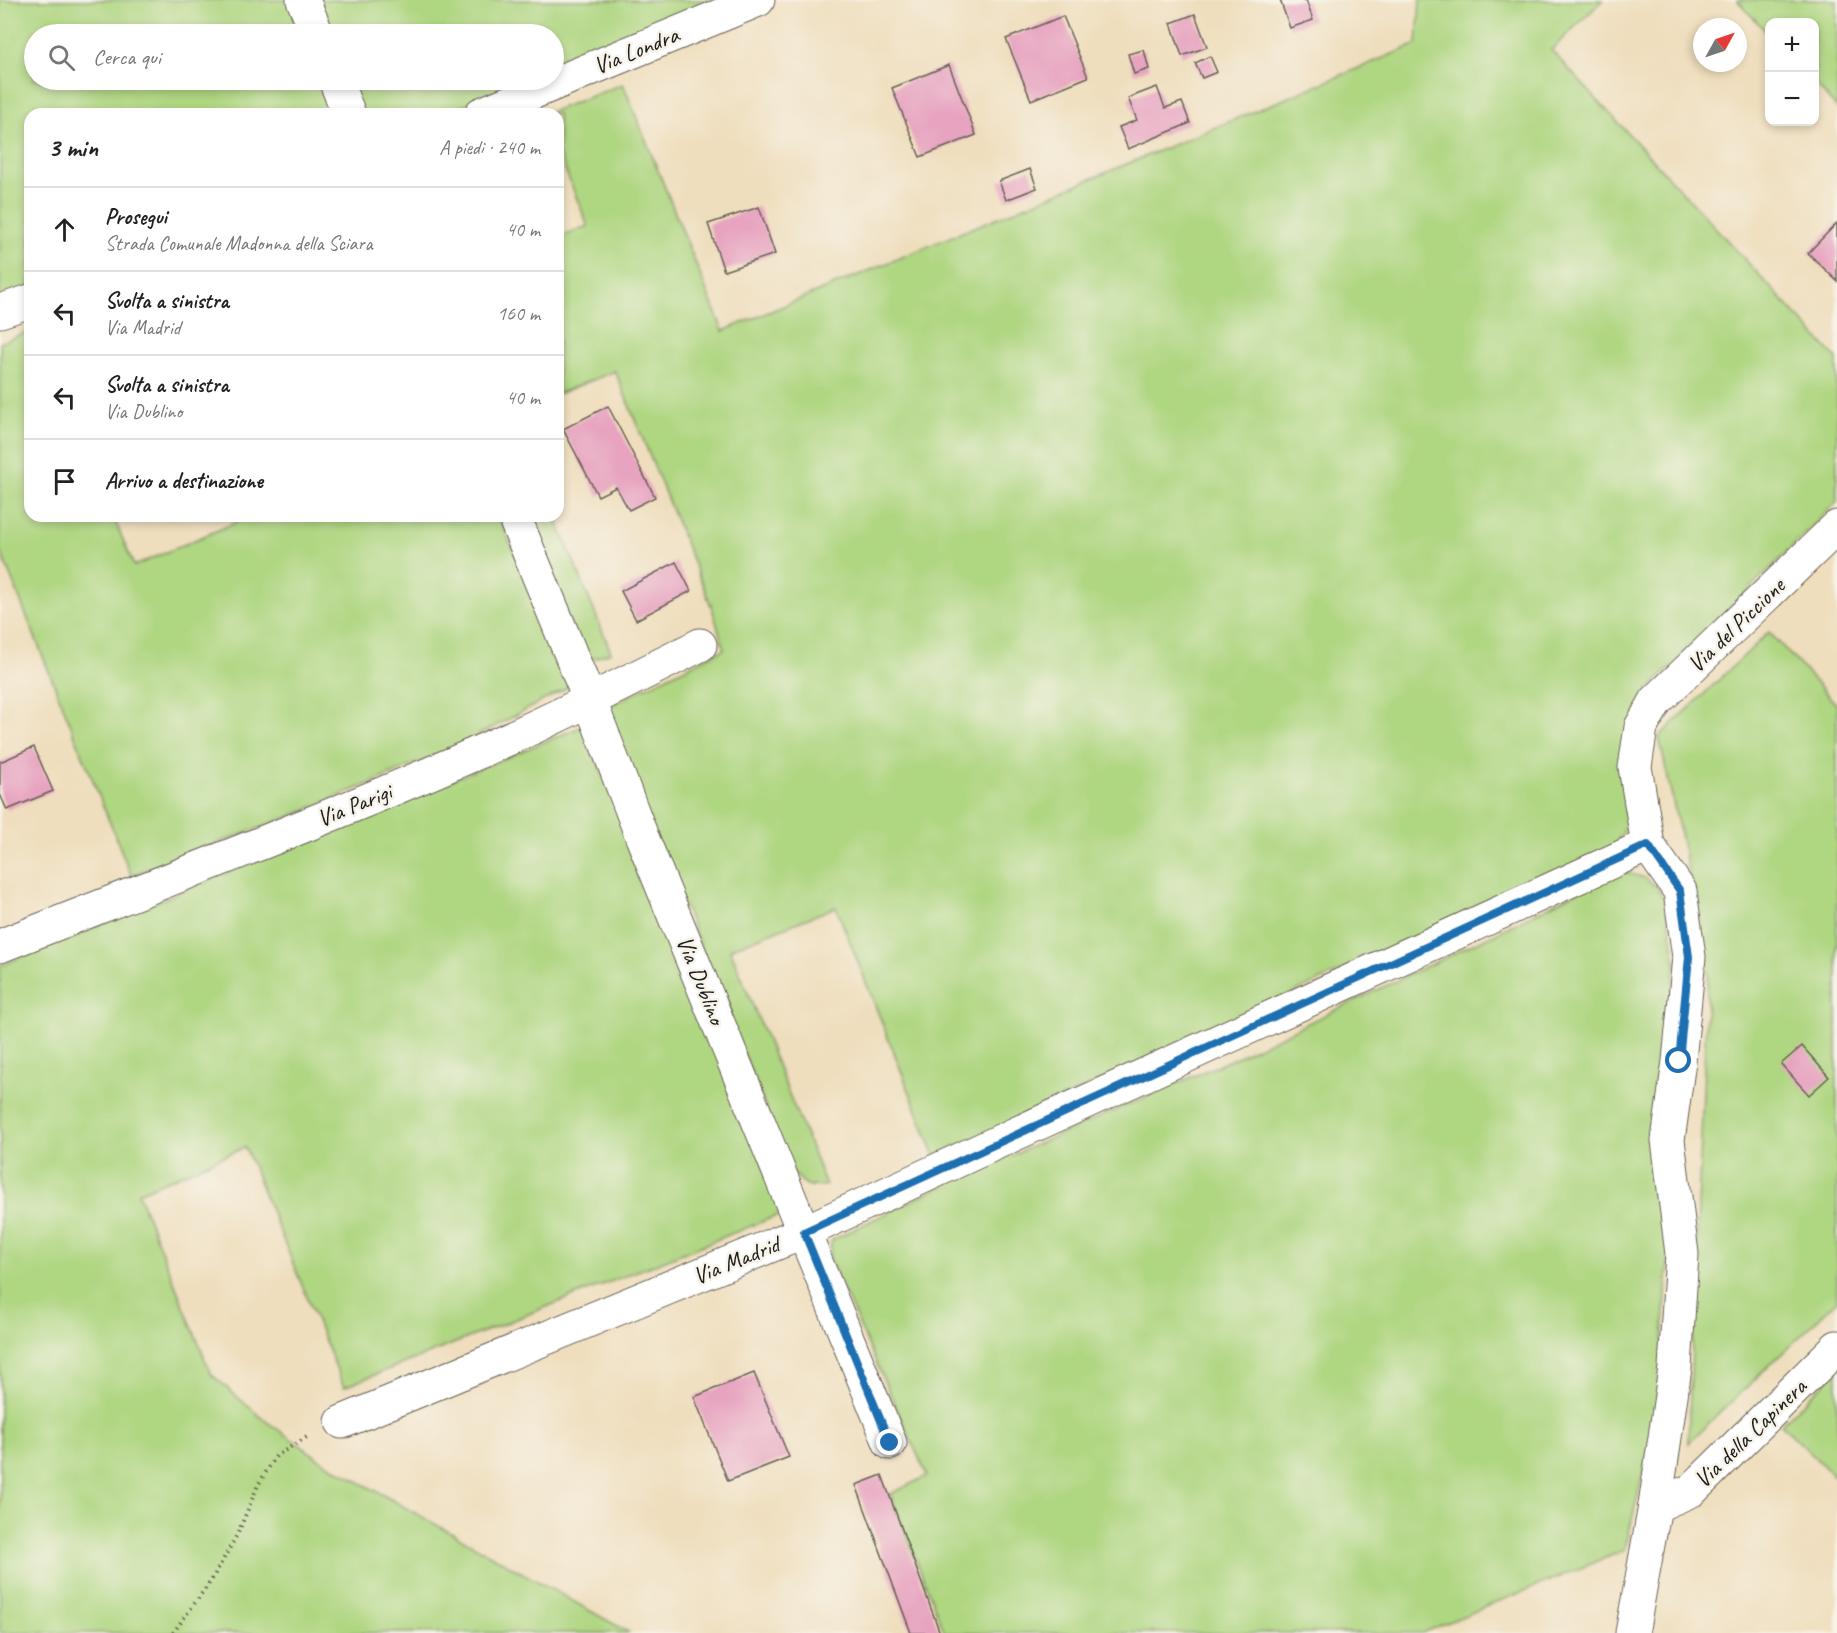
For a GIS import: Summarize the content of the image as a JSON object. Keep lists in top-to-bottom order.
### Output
{
  "streets": {
    "street": [
      "Via Londra",
      "Via del Piccione",
      "Via Parigi",
      "Via Dublino",
      "Via Madrid",
      "Via della Capinera"
    ]
  },
  "crossings": [
    ["Via del Piccione", "Via Madrid"],
    ["Via Parigi", "Via Dublino"],
    ["Via Dublino", "Via Madrid"]
  ],
  "north": "top right",
  "page": {
    "map_buttons": ["+", "−"],
    "search": "Cerca qui",
    "heading": ["3 min", "A piedi · 240 m"],
    "list": [
      ["Prosegui", "Strada Comunale Madonna della Sciara", "40 m"],
      ["Svolta a sinistra", "Via Madrid", "160 m"],
      ["Svolta a sinistra", "Via Dublino", "40 m"],
      "Arrivo a destinazione"
    ]
  }
}
